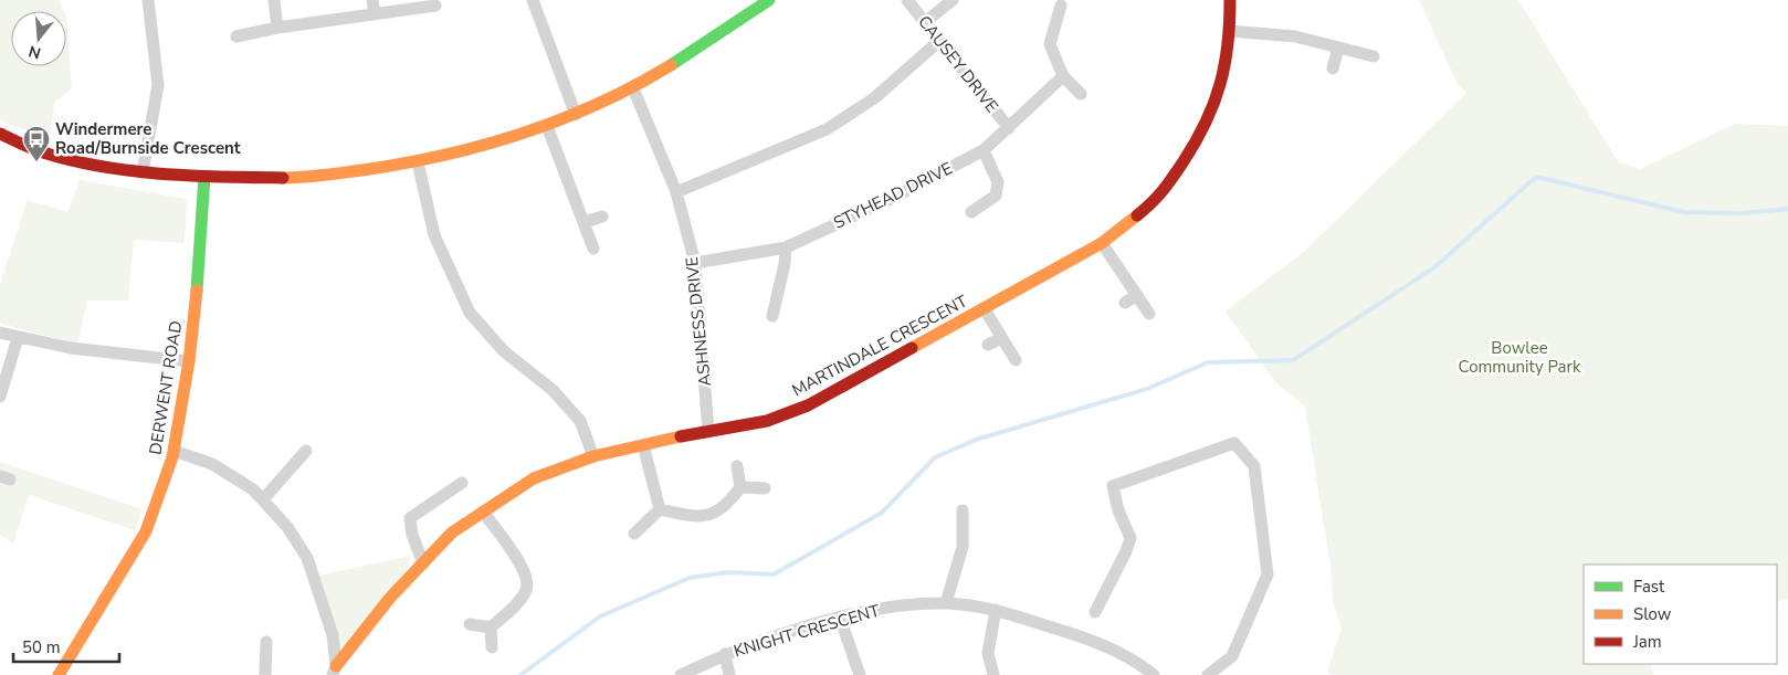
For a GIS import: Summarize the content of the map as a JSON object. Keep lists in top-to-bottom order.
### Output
{
  "streets": {
    "street": [
      "CAUSEY DRIVE",
      "STYHEAD DRIVE",
      "ASHNESS DRIVE",
      "MARTINDALE CRESCENT",
      "DERWENT ROAD",
      "KNIGHT CRESCENT"
    ]
  },
  "crossings": [
    ["CAUSEY DRIVE", "STYHEAD DRIVE"],
    ["STYHEAD DRIVE", "ASHNESS DRIVE"],
    ["ASHNESS DRIVE", "MARTINDALE CRESCENT"]
  ],
  "parks": ["Bowlee Community Park"],
  "places": {
    "bus stop": ["Windermere Road/Burnside Crescent"]
  },
  "legend": ["Fast", "Slow", "Jam"],
  "scale_bar": "50 m",
  "north": "bottom"
}
